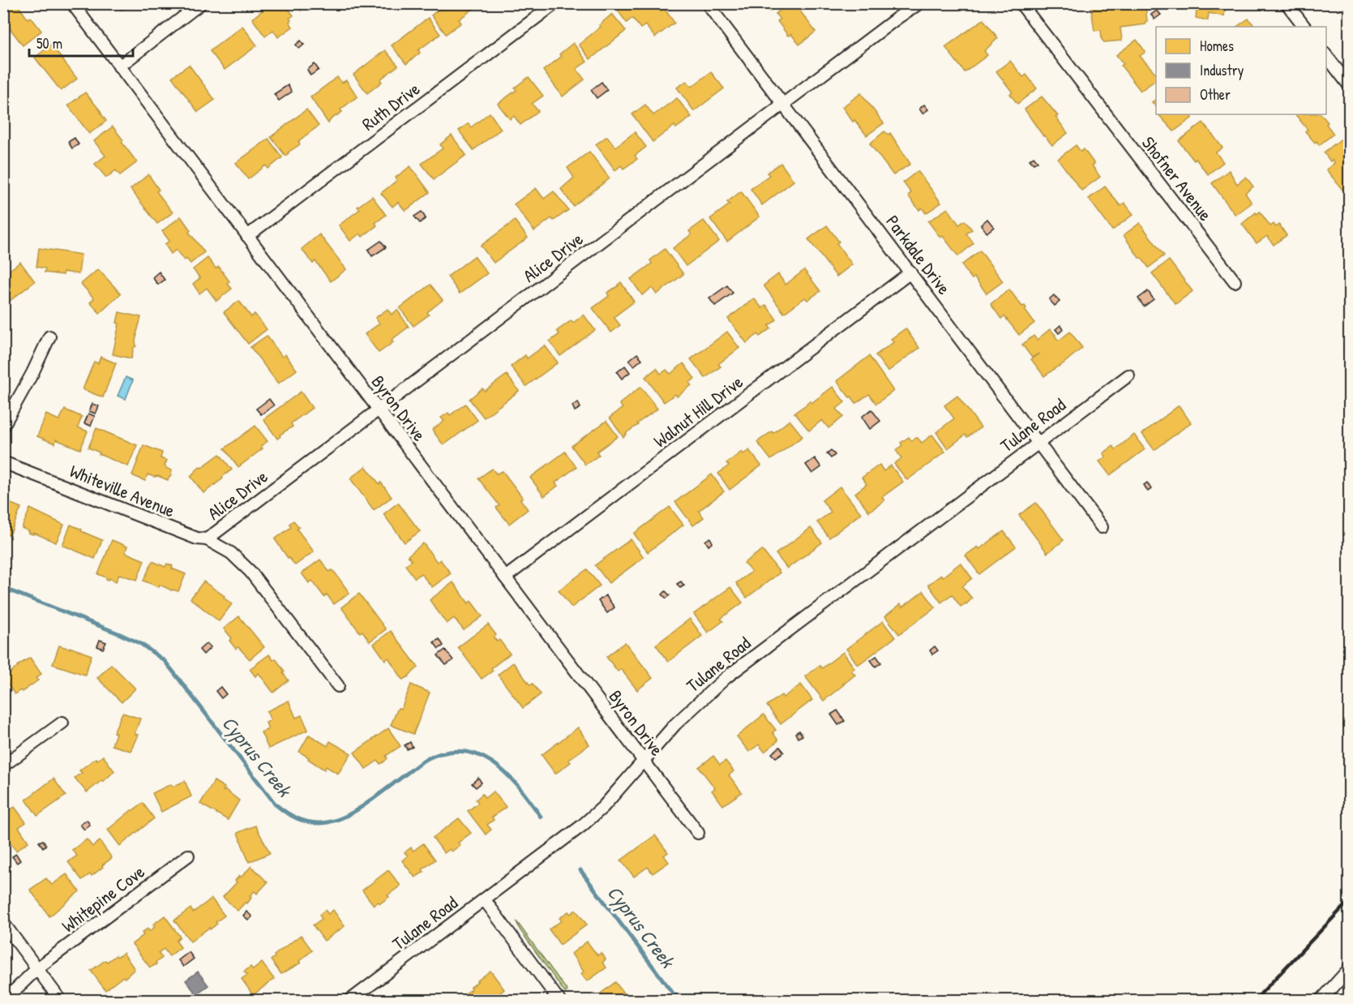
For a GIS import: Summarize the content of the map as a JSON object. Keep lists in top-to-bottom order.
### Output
{
  "streets": {
    "street": [
      "Ruth Drive",
      "Shofner Avenue",
      "Parkdale Drive",
      "Alice Drive",
      "Byron Drive",
      "Walnut Hill Drive",
      "Tulane Road",
      "Whiteville Avenue",
      "Whitepine Cove"
    ]
  },
  "crossings": [
    ["Ruth Drive", "Byron Drive"],
    ["Parkdale Drive", "Alice Drive"],
    ["Parkdale Drive", "Walnut Hill Drive"],
    ["Parkdale Drive", "Tulane Road"],
    ["Alice Drive", "Byron Drive"],
    ["Alice Drive", "Whiteville Avenue"],
    ["Byron Drive", "Walnut Hill Drive"],
    ["Byron Drive", "Tulane Road"]
  ],
  "water": ["Cyprus Creek"],
  "legend": ["Homes", "Industry", "Other"],
  "scale_bar": "50 m"
}
